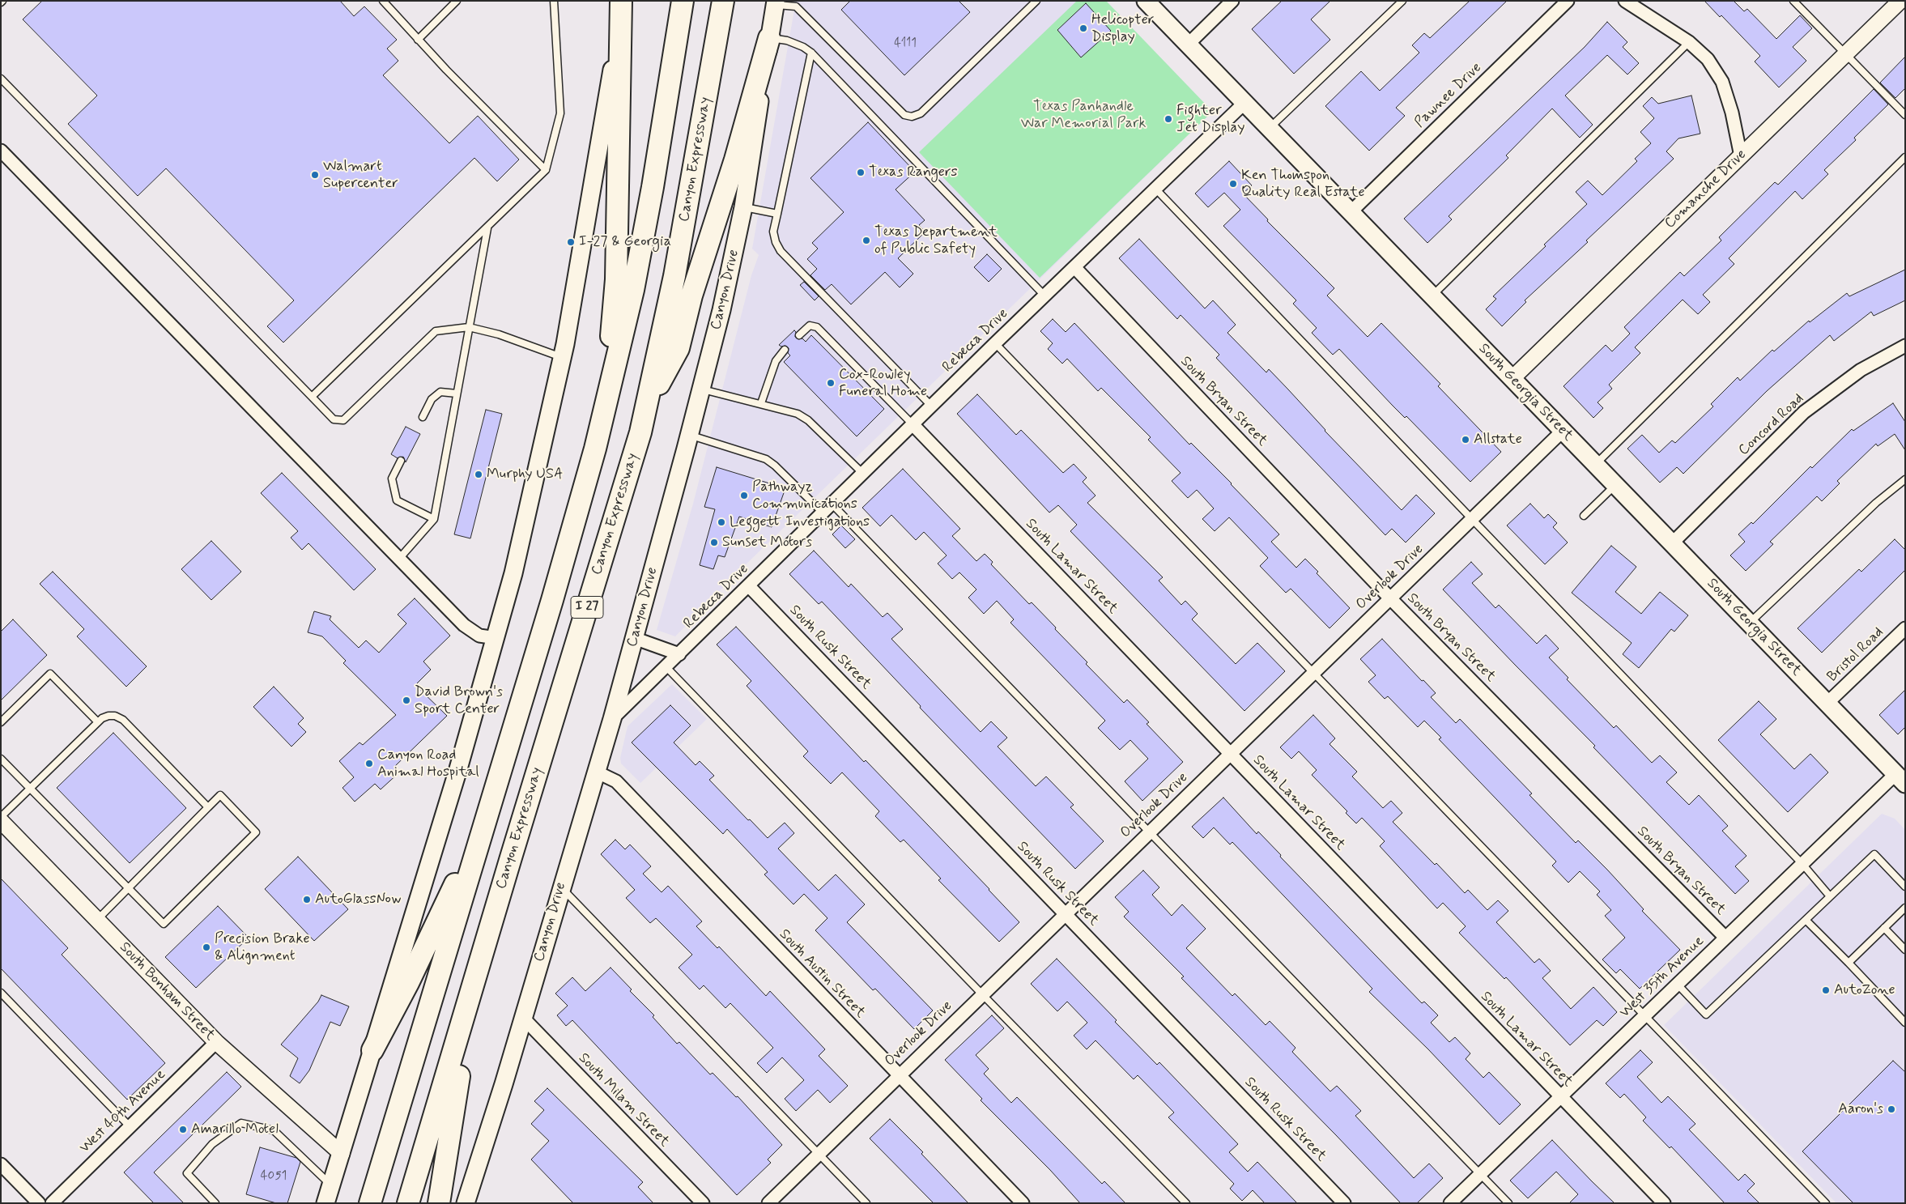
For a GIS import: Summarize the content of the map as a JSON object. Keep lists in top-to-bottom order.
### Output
{
  "streets": {
    "highway": ["Canyon Expressway", "I 27"],
    "main road": ["Canyon Drive", "South Georgia Street"],
    "street": [
      "Pawnee Drive",
      "Comanche Drive",
      "Rebecca Drive",
      "South Bryan Street",
      "Concord Road",
      "South Lamar Street",
      "Overlook Drive",
      "South Rusk Street",
      "Bristol Road",
      "South Austin Street",
      "West 35th Avenue",
      "South Bonham Street",
      "South Milam Street",
      "West 40th Avenue"
    ]
  },
  "crossings": [
    ["Pawnee Drive", "South Georgia Street"],
    ["Comanche Drive", "South Georgia Street"],
    ["Canyon Drive", "Rebecca Drive"],
    ["Canyon Drive", "South Austin Street"],
    ["Canyon Drive", "South Milam Street"],
    ["Rebecca Drive", "South Georgia Street"],
    ["Rebecca Drive", "South Bryan Street"],
    ["Rebecca Drive", "South Lamar Street"],
    ["Rebecca Drive", "South Rusk Street"],
    ["South Georgia Street", "Concord Road"],
    ["South Georgia Street", "Overlook Drive"],
    ["South Georgia Street", "Bristol Road"],
    ["South Georgia Street", "West 35th Avenue"],
    ["South Bryan Street", "Overlook Drive"],
    ["South Bryan Street", "West 35th Avenue"],
    ["South Lamar Street", "Overlook Drive"],
    ["South Lamar Street", "West 35th Avenue"],
    ["Overlook Drive", "South Rusk Street"],
    ["Overlook Drive", "South Austin Street"],
    ["South Bonham Street", "West 40th Avenue"]
  ],
  "parks": ["Texas Panhandle War Memorial Park"],
  "places": [
    "Helicopter Display",
    "Fighter Jet Display",
    "Texas Rangers",
    "Walmart Supercenter",
    "Ken Thomspon Quality Real Estate",
    "Texas Department of Public Safety",
    "I-27 & Georgia",
    "Cox-Rowley Funeral Home",
    "Allstate",
    "Murphy USA",
    "Pathwayz Communications",
    "Leggett Investigations",
    "Sunset Motors",
    "David Brown's Sport Center",
    "Canyon Road Animal Hospital",
    "AutoGlassNow",
    "Precision Brake & Alignment",
    "AutoZone",
    "Aaron's",
    "Amarillo Motel"
  ],
  "house_numbers": ["4111", "4051"]
}
